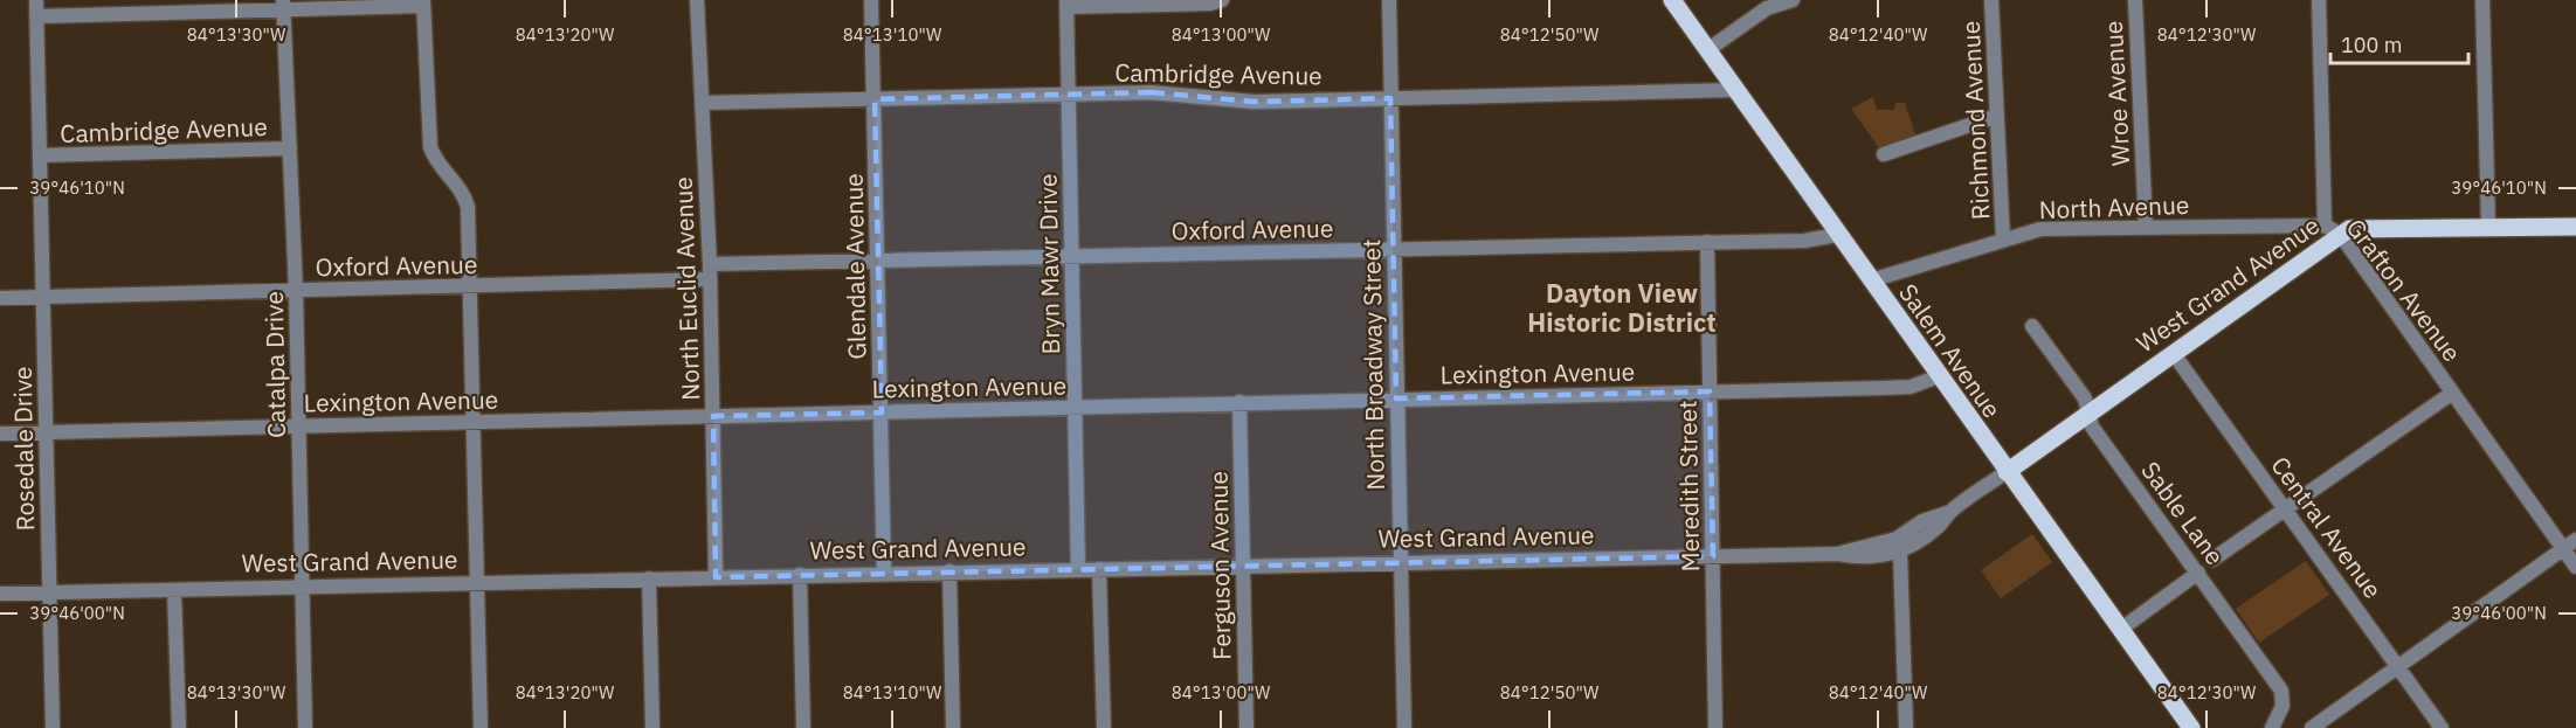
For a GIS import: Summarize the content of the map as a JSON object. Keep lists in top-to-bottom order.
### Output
{
  "streets": {
    "main road": ["West Grand Avenue", "Salem Avenue"],
    "street": [
      "Cambridge Avenue",
      "Wroe Avenue",
      "Richmond Avenue",
      "North Avenue",
      "Oxford Avenue",
      "Bryn Mawr Drive",
      "Glendale Avenue",
      "North Euclid Avenue",
      "Grafton Avenue",
      "Catalpa Drive",
      "North Broadway Street",
      "Lexington Avenue",
      "Rosedale Drive",
      "Meredith Street",
      "Sable Lane",
      "Central Avenue",
      "Ferguson Avenue"
    ]
  },
  "crossings": [
    ["Cambridge Avenue", "Bryn Mawr Drive"],
    ["Cambridge Avenue", "Glendale Avenue"],
    ["Cambridge Avenue", "North Euclid Avenue"],
    ["Cambridge Avenue", "Salem Avenue"],
    ["Cambridge Avenue", "Catalpa Drive"],
    ["Cambridge Avenue", "North Broadway Street"],
    ["Cambridge Avenue", "Rosedale Drive"],
    ["Wroe Avenue", "North Avenue"],
    ["Richmond Avenue", "North Avenue"],
    ["North Avenue", "West Grand Avenue"],
    ["North Avenue", "Grafton Avenue"],
    ["North Avenue", "Salem Avenue"],
    ["Oxford Avenue", "Bryn Mawr Drive"],
    ["Oxford Avenue", "Glendale Avenue"],
    ["Oxford Avenue", "North Euclid Avenue"],
    ["Oxford Avenue", "Salem Avenue"],
    ["Oxford Avenue", "Catalpa Drive"],
    ["Oxford Avenue", "North Broadway Street"],
    ["Oxford Avenue", "Rosedale Drive"],
    ["Oxford Avenue", "Meredith Street"],
    ["Bryn Mawr Drive", "West Grand Avenue"],
    ["Bryn Mawr Drive", "Lexington Avenue"],
    ["Glendale Avenue", "West Grand Avenue"],
    ["Glendale Avenue", "Lexington Avenue"],
    ["West Grand Avenue", "North Euclid Avenue"],
    ["West Grand Avenue", "Grafton Avenue"],
    ["West Grand Avenue", "Salem Avenue"],
    ["West Grand Avenue", "Catalpa Drive"],
    ["West Grand Avenue", "North Broadway Street"],
    ["West Grand Avenue", "Rosedale Drive"],
    ["West Grand Avenue", "Meredith Street"],
    ["West Grand Avenue", "Sable Lane"],
    ["West Grand Avenue", "Central Avenue"],
    ["West Grand Avenue", "Ferguson Avenue"],
    ["North Euclid Avenue", "Lexington Avenue"],
    ["Salem Avenue", "Lexington Avenue"],
    ["Catalpa Drive", "Lexington Avenue"],
    ["North Broadway Street", "Lexington Avenue"],
    ["Lexington Avenue", "Rosedale Drive"],
    ["Lexington Avenue", "Meredith Street"],
    ["Lexington Avenue", "Ferguson Avenue"]
  ],
  "districts": ["Dayton View Historic District"],
  "scale_bar": "100 m",
  "coordinates": [
    "84°13'30\"W",
    "84°13'20\"W",
    "84°13'10\"W",
    "84°13'00\"W",
    "84°12'50\"W",
    "84°12'40\"W",
    "84°12'30\"W",
    "39°46'10\"N",
    "39°46'00\"N"
  ]
}
